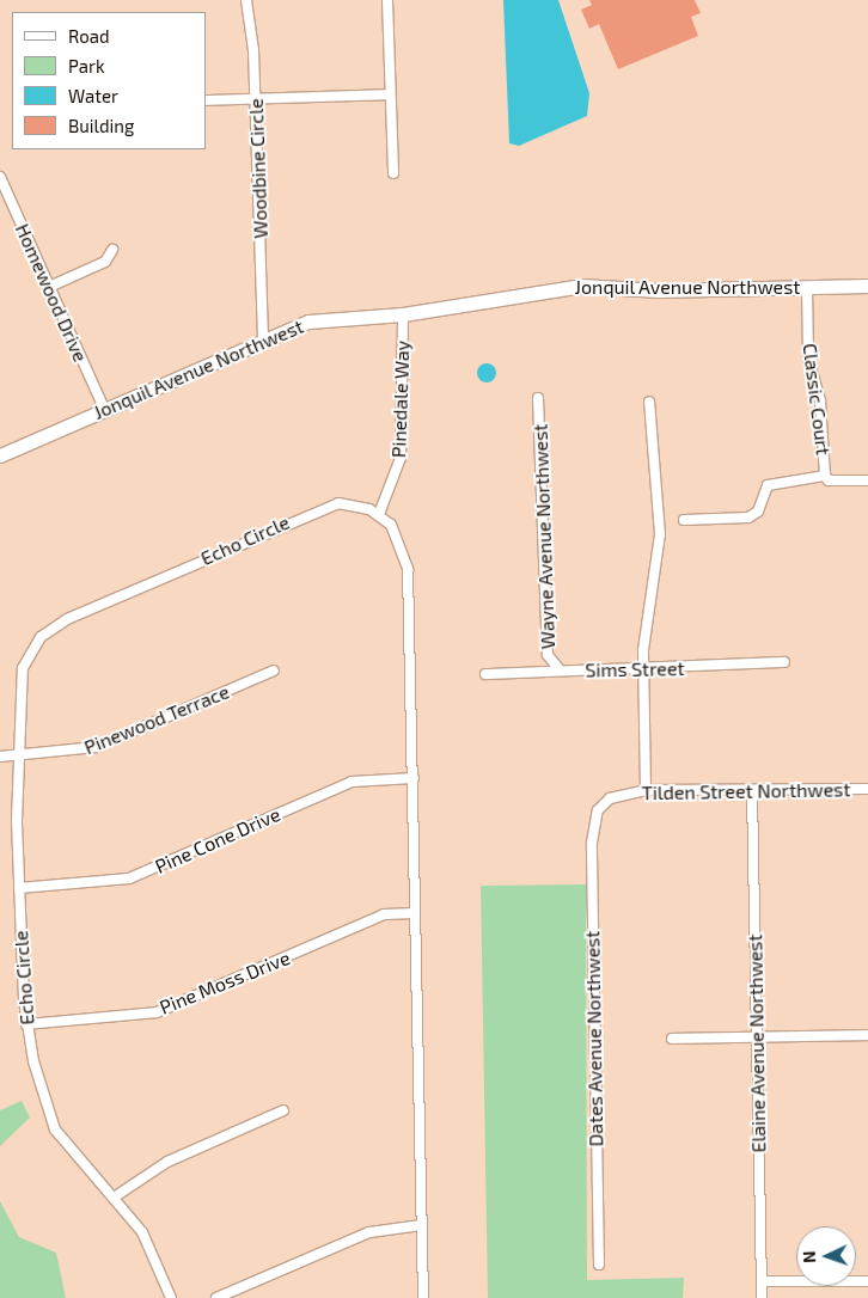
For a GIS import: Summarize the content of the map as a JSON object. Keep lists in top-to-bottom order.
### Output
{
  "streets": {
    "street": [
      "Woodbine Circle",
      "Jonquil Avenue Northwest",
      "Homewood Drive",
      "Pinedale Way",
      "Classic Court",
      "Wayne Avenue Northwest",
      "Echo Circle",
      "Sims Street",
      "Pinewood Terrace",
      "Tilden Street Northwest",
      "Pine Cone Drive",
      "Pine Moss Drive",
      "Dates Avenue Northwest",
      "Elaine Avenue Northwest"
    ]
  },
  "crossings": [
    ["Woodbine Circle", "Jonquil Avenue Northwest"],
    ["Jonquil Avenue Northwest", "Homewood Drive"],
    ["Jonquil Avenue Northwest", "Pinedale Way"],
    ["Jonquil Avenue Northwest", "Classic Court"],
    ["Pinedale Way", "Echo Circle"],
    ["Wayne Avenue Northwest", "Sims Street"],
    ["Echo Circle", "Pinewood Terrace"],
    ["Echo Circle", "Pine Cone Drive"],
    ["Echo Circle", "Pine Moss Drive"],
    ["Tilden Street Northwest", "Dates Avenue Northwest"],
    ["Tilden Street Northwest", "Elaine Avenue Northwest"]
  ],
  "legend": [
    "Road",
    "Park",
    "Water",
    "Building"
  ],
  "north": "left"
}
